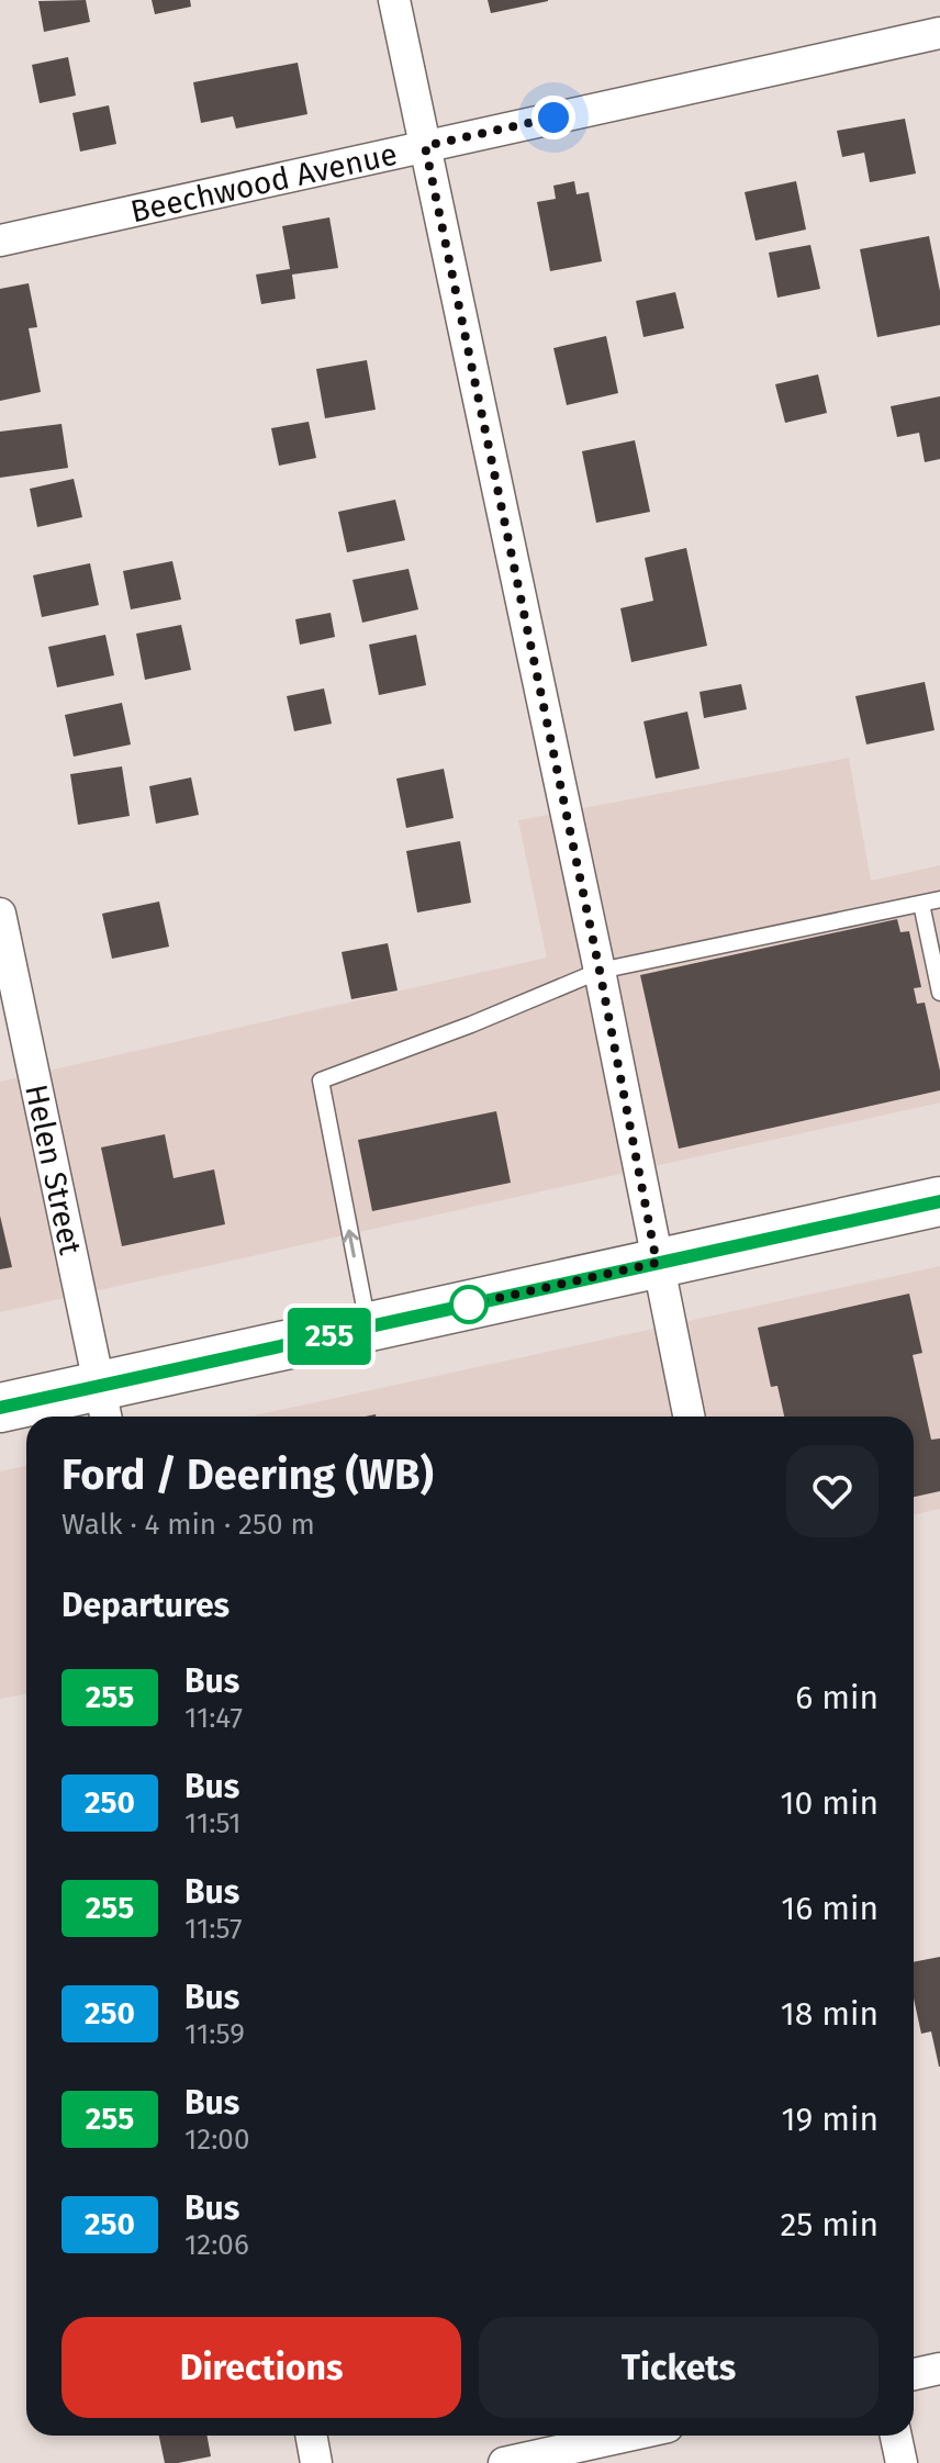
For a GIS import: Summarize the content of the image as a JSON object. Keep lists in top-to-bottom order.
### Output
{
  "streets": {
    "street": ["Beechwood Avenue", "Helen Street"]
  },
  "lines": ["bus line 255"],
  "page": {
    "on_map": "255",
    "heading": [
      ["Ford / Deering (WB)", "Walk · 4 min · 250 m"],
      "Departures"
    ],
    "list": [
      {
        "mark": "255",
        "name": "Bus",
        "note": "11:47",
        "value": "6 min"
      },
      {
        "mark": "250",
        "name": "Bus",
        "note": "11:51",
        "value": "10 min"
      },
      {
        "mark": "255",
        "name": "Bus",
        "note": "11:57",
        "value": "16 min"
      },
      {
        "mark": "250",
        "name": "Bus",
        "note": "11:59",
        "value": "18 min"
      },
      {
        "mark": "255",
        "name": "Bus",
        "note": "12:00",
        "value": "19 min"
      },
      {
        "mark": "250",
        "name": "Bus",
        "note": "12:06",
        "value": "25 min"
      }
    ],
    "buttons": ["Directions", "Tickets"]
  }
}
